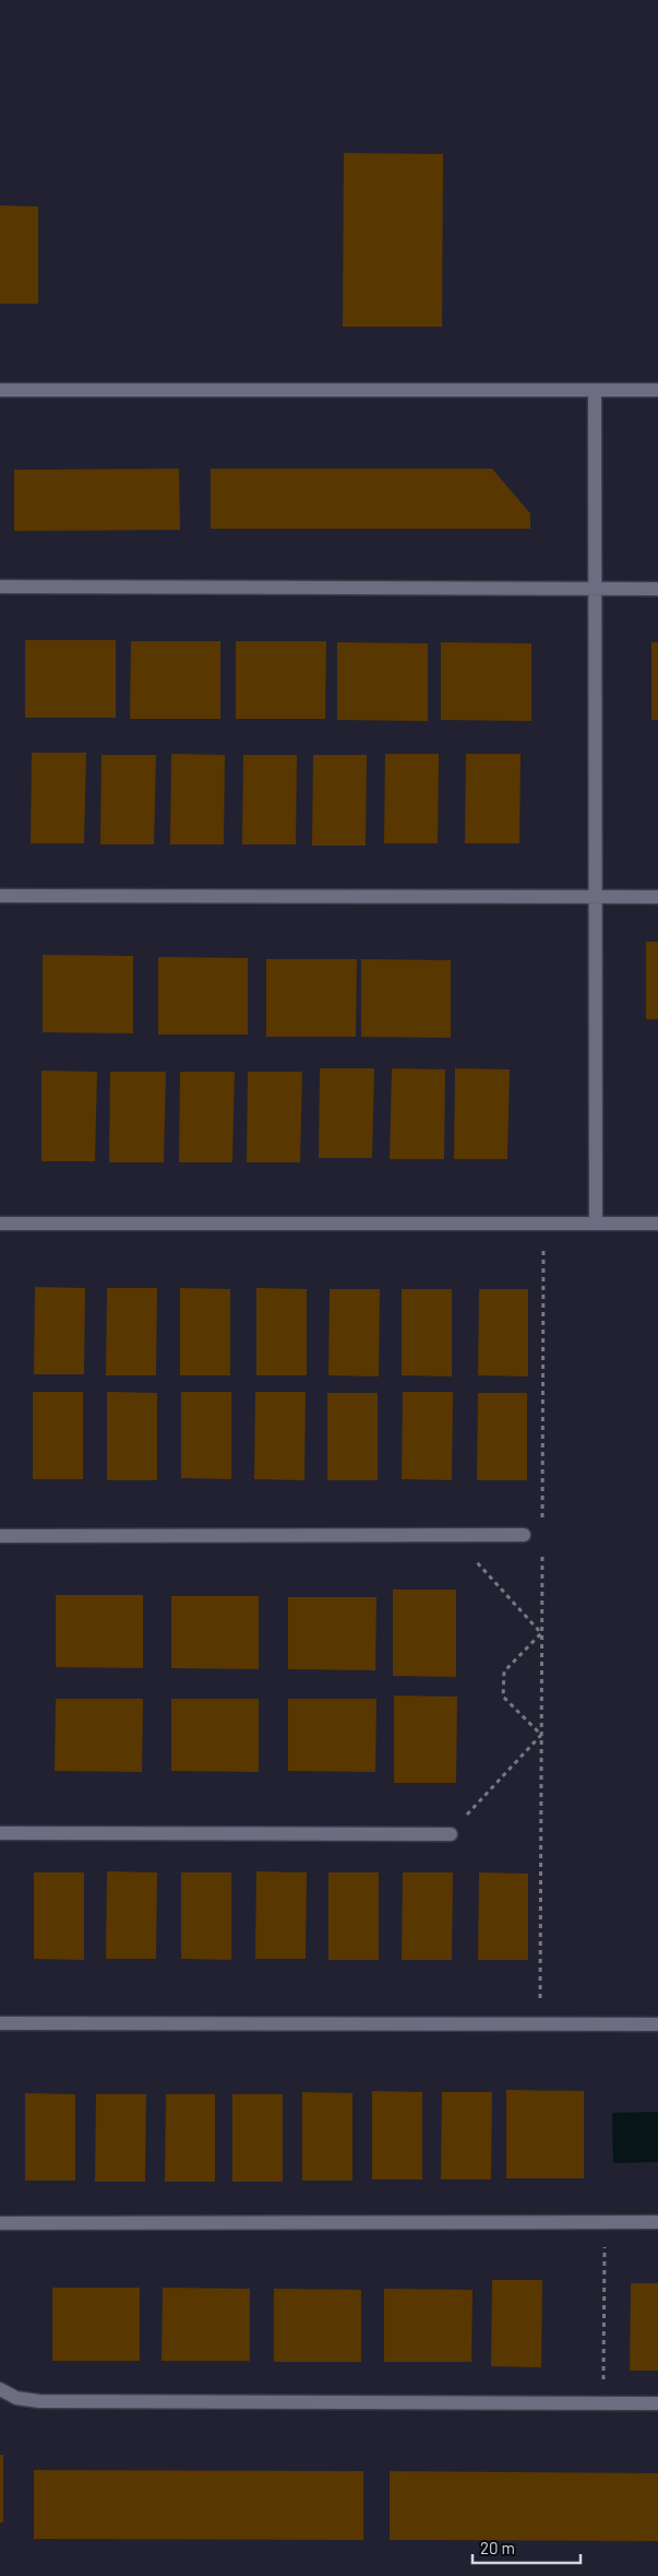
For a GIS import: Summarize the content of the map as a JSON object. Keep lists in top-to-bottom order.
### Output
{
  "scale_bar": "20 m"
}
